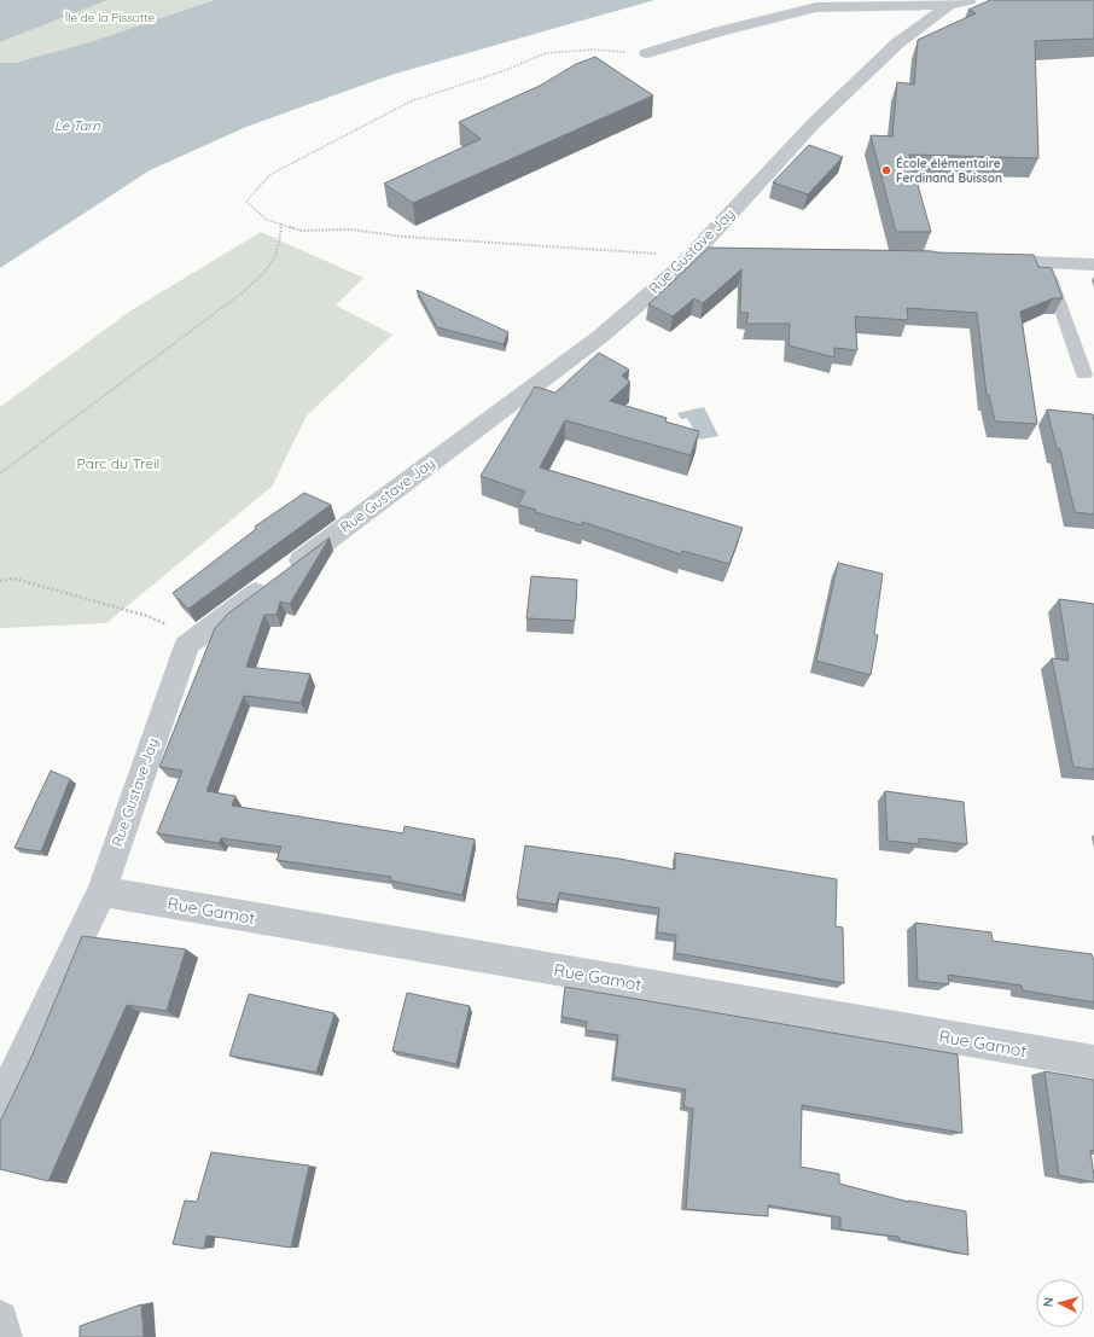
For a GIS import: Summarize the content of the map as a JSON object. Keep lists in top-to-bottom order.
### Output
{
  "streets": {
    "street": ["Rue Gustave Jay", "Rue Gamot"]
  },
  "crossings": [
    ["Rue Gustave Jay", "Rue Gamot"]
  ],
  "water": ["Le Tarn"],
  "parks": ["Île de la Pissotte", "Parc du Treil"],
  "places": ["École élémentaire Ferdinand Buisson"],
  "north": "left"
}
